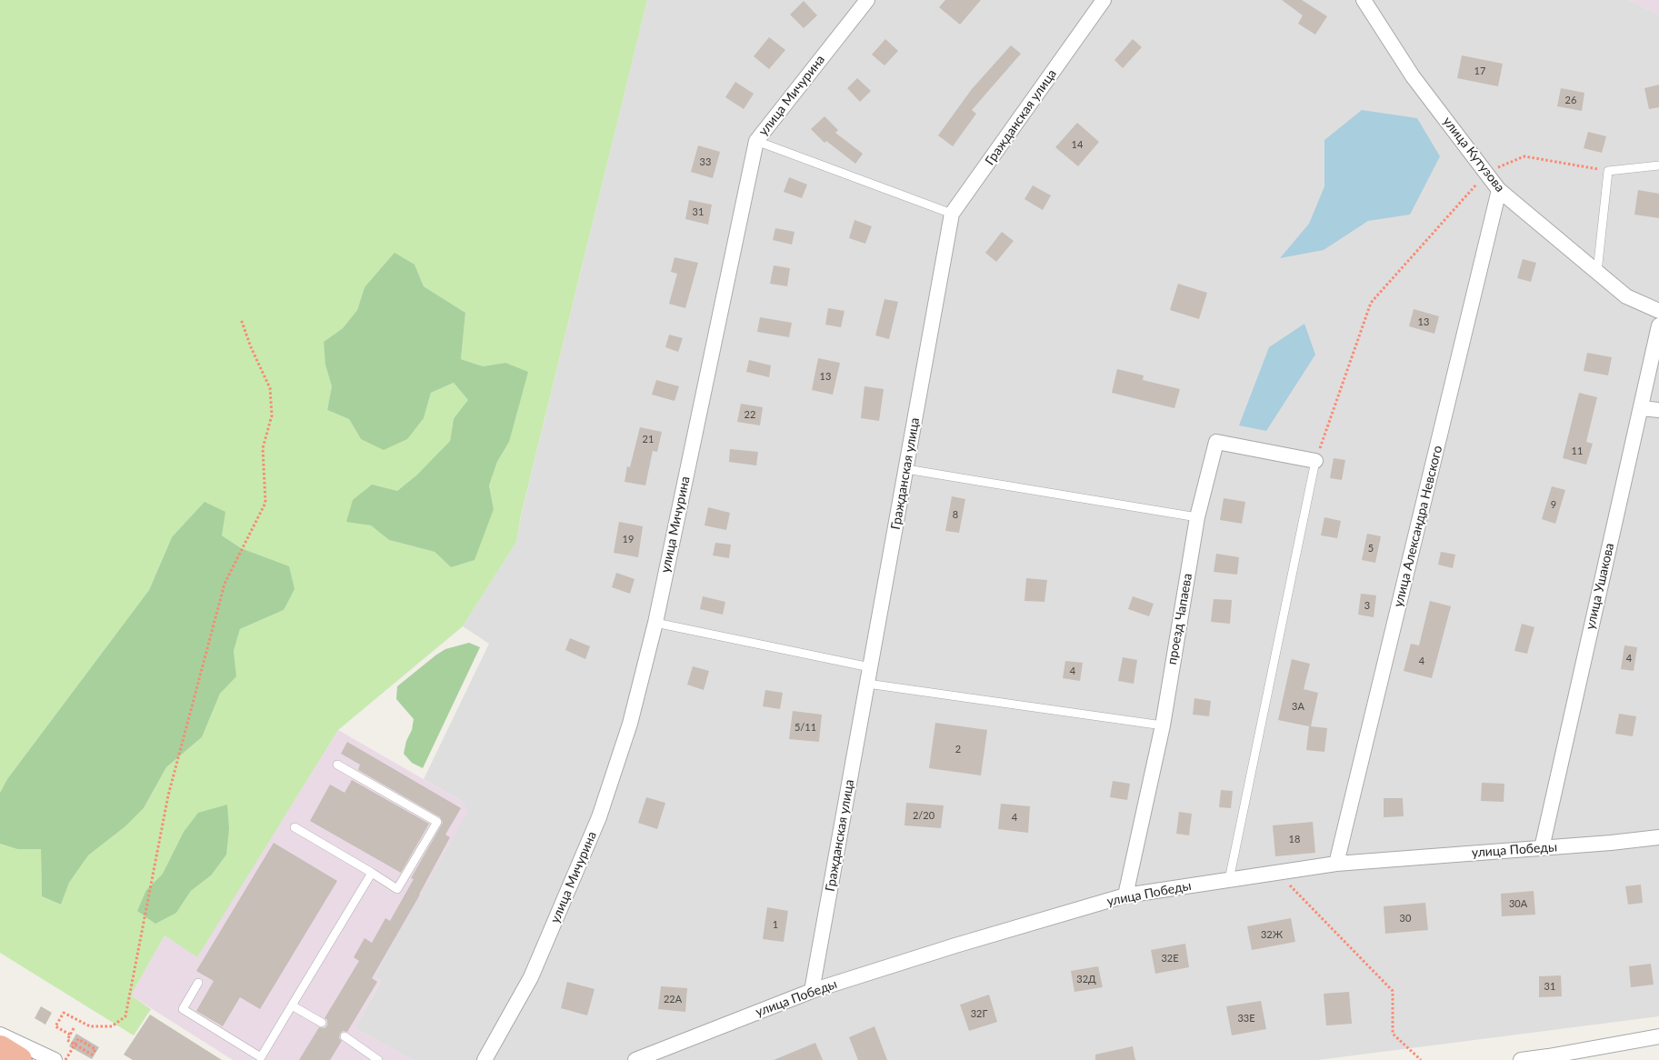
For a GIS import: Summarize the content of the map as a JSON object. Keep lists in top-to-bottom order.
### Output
{
  "streets": {
    "street": [
      "улица Мичурина",
      "Гражданская улица",
      "улица Кутузова",
      "улица Александра Невского",
      "улица Ушакова",
      "проезд Чапаева",
      "улица Победы"
    ]
  },
  "crossings": [
    ["Гражданская улица", "улица Победы"],
    ["улица Кутузова", "улица Александра Невского"],
    ["улица Александра Невского", "улица Победы"],
    ["улица Ушакова", "улица Победы"],
    ["проезд Чапаева", "улица Победы"]
  ],
  "house_numbers": [
    "17",
    "26",
    "14",
    "33",
    "31",
    "13",
    "13",
    "22",
    "21",
    "11",
    "9",
    "8",
    "19",
    "5",
    "3",
    "4",
    "4",
    "4",
    "3А",
    "5/11",
    "2",
    "2/20",
    "4",
    "18",
    "30А",
    "30",
    "1",
    "32Ж",
    "32Е",
    "32Д",
    "31",
    "22А",
    "32Г",
    "33Е"
  ]
}
